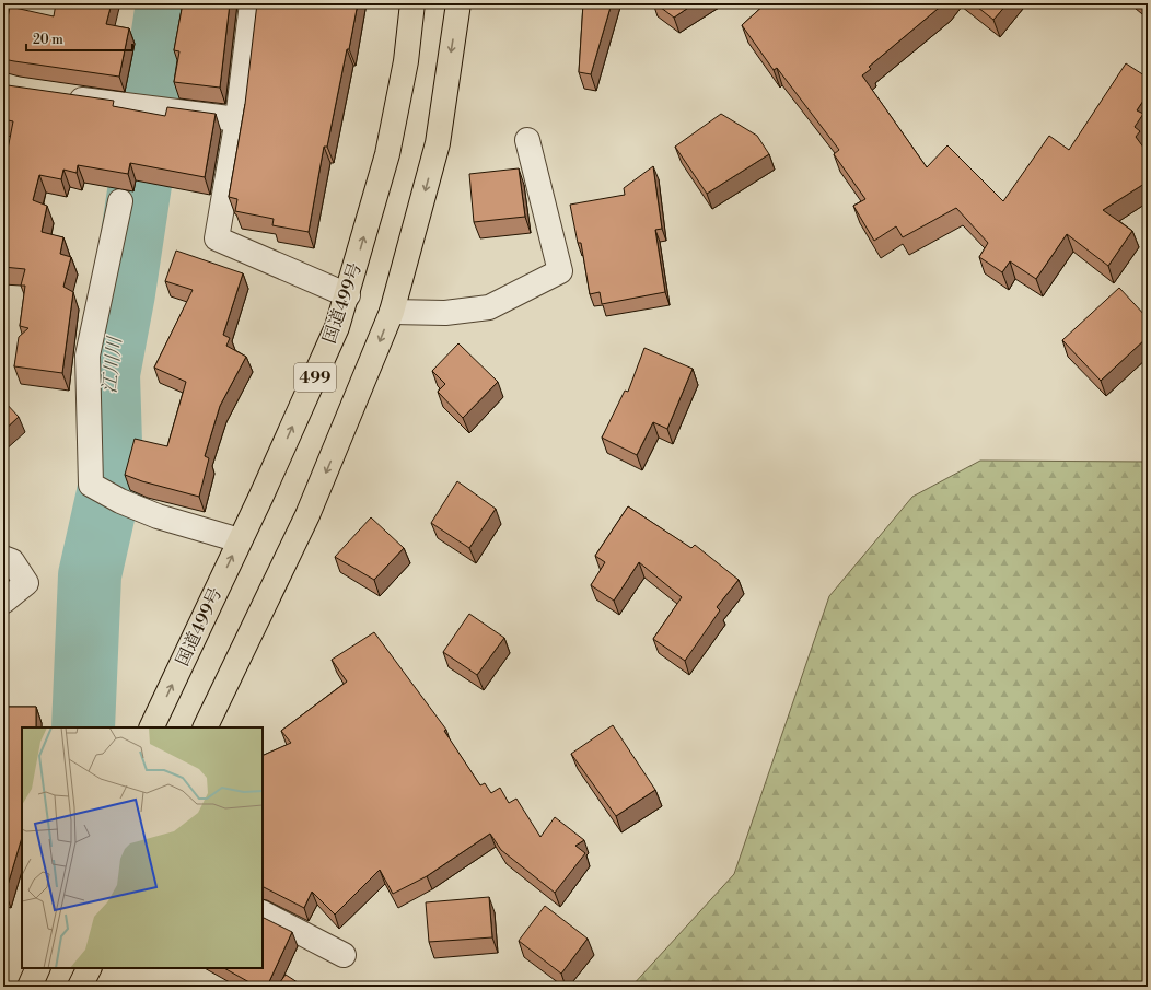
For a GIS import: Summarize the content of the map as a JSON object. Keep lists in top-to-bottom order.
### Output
{
  "streets": {
    "highway": ["国道499号", "499"]
  },
  "water": ["江川川"],
  "scale_bar": "20 m"
}
